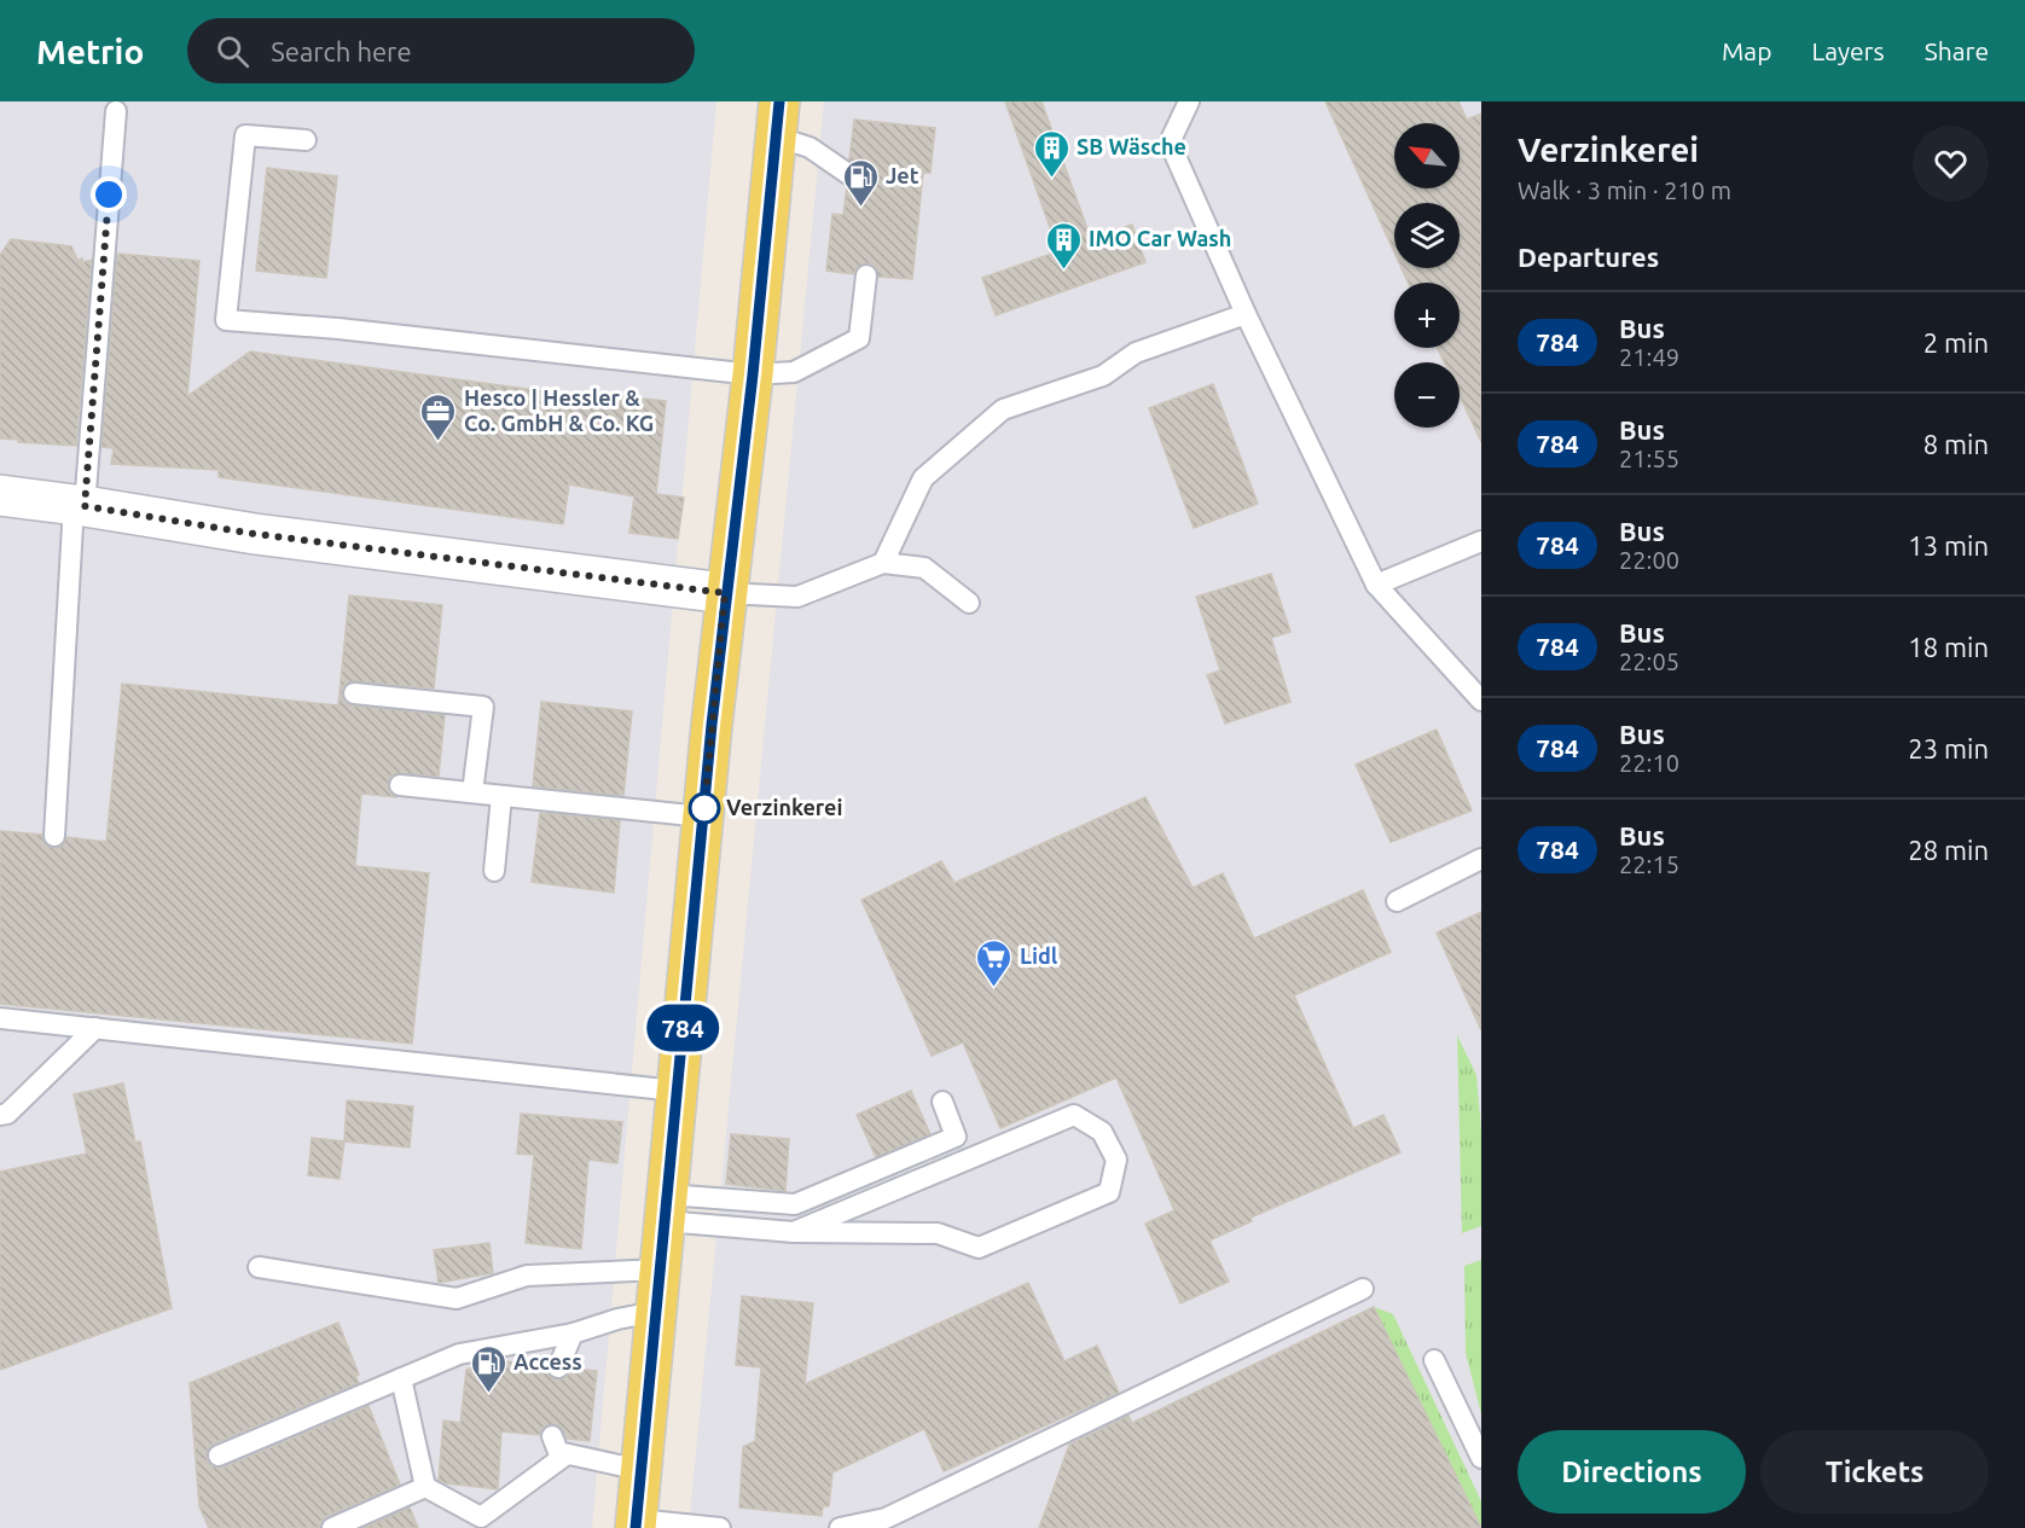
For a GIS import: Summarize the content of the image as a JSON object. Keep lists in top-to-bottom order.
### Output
{
  "places": {
    "building": ["SB Wäsche", "IMO Car Wash"],
    "fuel station": ["Jet", "Access"],
    "office": ["Hesco | Hessler & Co. GmbH & Co. KG"],
    "other": ["Verzinkerei"],
    "supermarket": ["Lidl"]
  },
  "lines": ["bus line 784"],
  "north": "top left",
  "page": {
    "header": "Metrio",
    "search": "Search here",
    "nav": ["Map", "Layers", "Share"],
    "on_map": "784",
    "heading": [
      ["Verzinkerei", "Walk · 3 min · 210 m"],
      "Departures"
    ],
    "map_buttons": ["+", "−"],
    "list": [
      {
        "mark": "784",
        "name": "Bus",
        "note": "21:49",
        "value": "2 min"
      },
      {
        "mark": "784",
        "name": "Bus",
        "note": "21:55",
        "value": "8 min"
      },
      {
        "mark": "784",
        "name": "Bus",
        "note": "22:00",
        "value": "13 min"
      },
      {
        "mark": "784",
        "name": "Bus",
        "note": "22:05",
        "value": "18 min"
      },
      {
        "mark": "784",
        "name": "Bus",
        "note": "22:10",
        "value": "23 min"
      },
      {
        "mark": "784",
        "name": "Bus",
        "note": "22:15",
        "value": "28 min"
      }
    ],
    "buttons": ["Directions", "Tickets"]
  }
}
